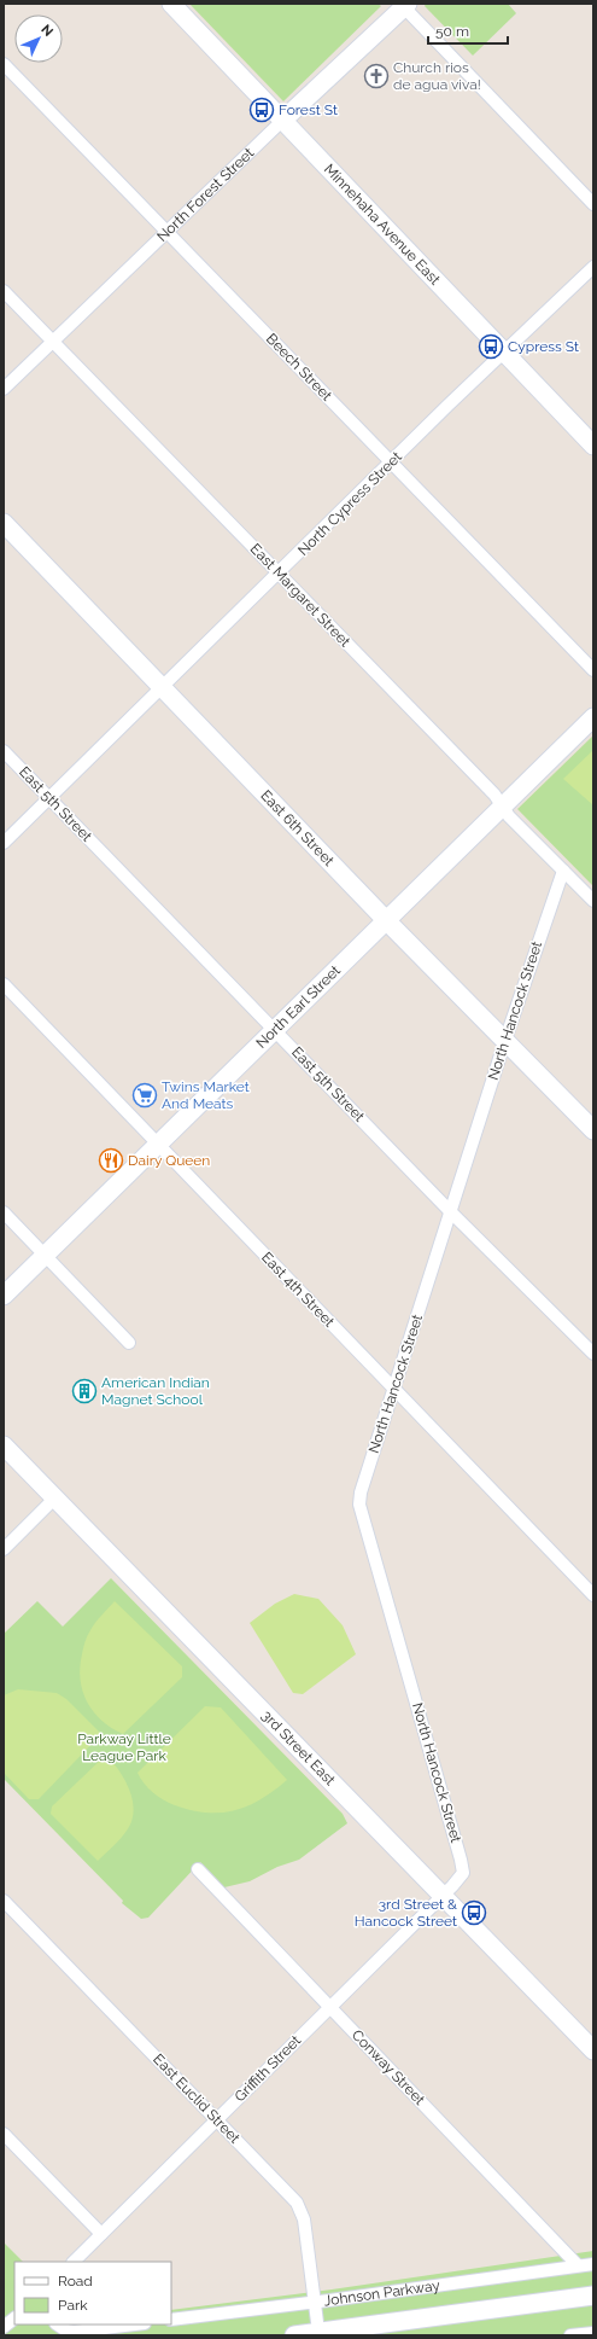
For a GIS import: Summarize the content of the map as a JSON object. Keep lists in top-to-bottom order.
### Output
{
  "streets": {
    "street": [
      "North Forest Street",
      "Minnehaha Avenue East",
      "Beech Street",
      "North Cypress Street",
      "East Margaret Street",
      "East 5th Street",
      "East 6th Street",
      "North Earl Street",
      "North Hancock Street",
      "East 4th Street",
      "3rd Street East",
      "Conway Street",
      "Griffith Street",
      "East Euclid Street",
      "Johnson Parkway"
    ]
  },
  "crossings": [
    ["North Forest Street", "Minnehaha Avenue East"],
    ["North Forest Street", "Beech Street"],
    ["North Forest Street", "East Margaret Street"],
    ["Minnehaha Avenue East", "North Cypress Street"],
    ["Beech Street", "North Cypress Street"],
    ["North Cypress Street", "East Margaret Street"],
    ["North Cypress Street", "East 5th Street"],
    ["North Cypress Street", "East 6th Street"],
    ["East Margaret Street", "North Earl Street"],
    ["East Margaret Street", "North Hancock Street"],
    ["East 5th Street", "North Earl Street"],
    ["East 5th Street", "North Hancock Street"],
    ["East 6th Street", "North Earl Street"],
    ["East 6th Street", "North Hancock Street"],
    ["North Earl Street", "East 4th Street"],
    ["North Hancock Street", "East 4th Street"],
    ["North Hancock Street", "3rd Street East"],
    ["North Hancock Street", "Griffith Street"],
    ["3rd Street East", "Griffith Street"],
    ["Conway Street", "Griffith Street"],
    ["Conway Street", "Johnson Parkway"],
    ["Griffith Street", "East Euclid Street"],
    ["East Euclid Street", "Johnson Parkway"]
  ],
  "parks": ["Parkway Little League Park"],
  "places": {
    "church": ["Church rios de agua viva!"],
    "bus stop": ["Forest St", "Cypress St", "3rd Street & Hancock Street"],
    "supermarket": ["Twins Market And Meats"],
    "restaurant": ["Dairy Queen"],
    "building": ["American Indian Magnet School"]
  },
  "legend": ["Road", "Park"],
  "scale_bar": "50 m",
  "north": "top right"
}
